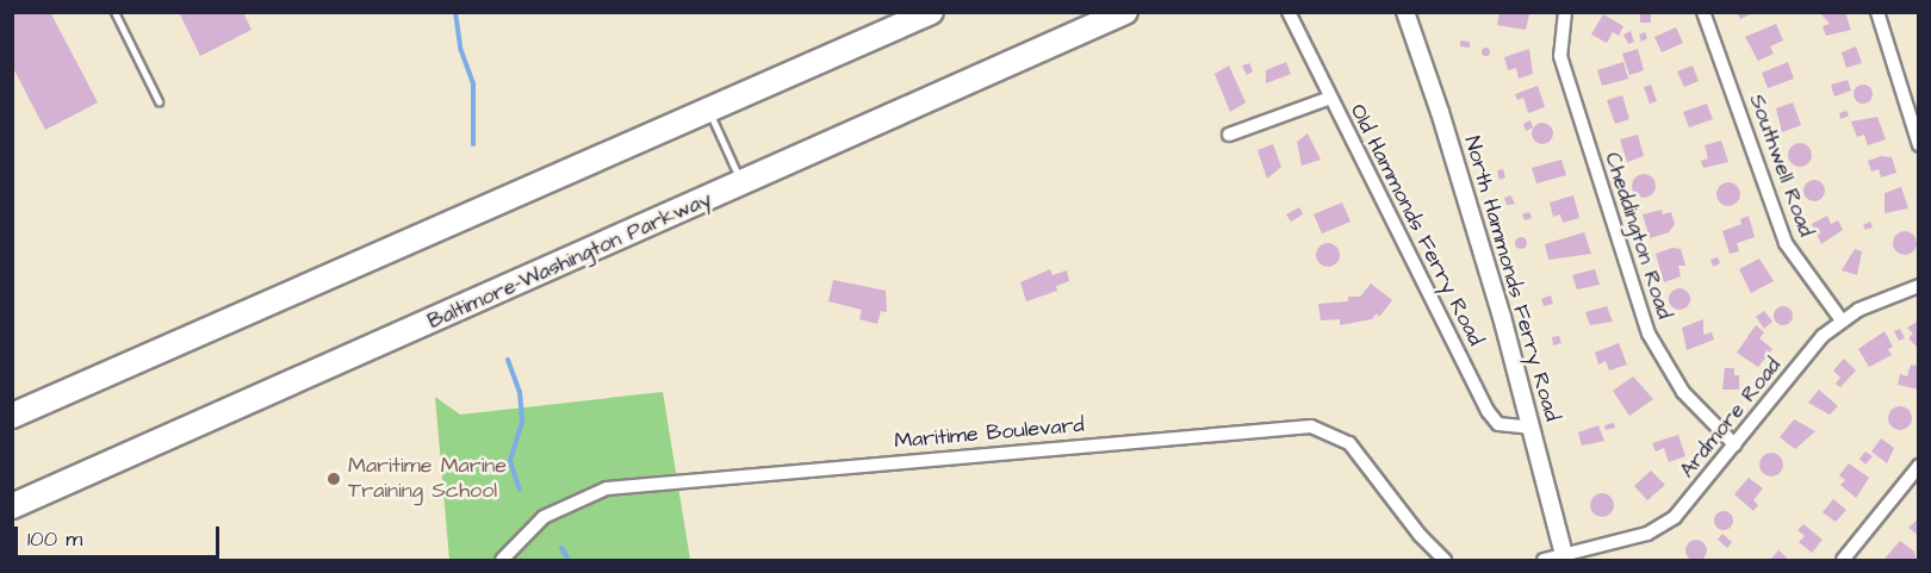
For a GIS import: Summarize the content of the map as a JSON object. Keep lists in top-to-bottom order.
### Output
{
  "streets": {
    "highway": ["Baltimore-Washington Parkway"],
    "street": [
      "Southwell Road",
      "Old Hammonds Ferry Road",
      "Cheddington Road",
      "North Hammonds Ferry Road",
      "Ardmore Road",
      "Maritime Boulevard"
    ]
  },
  "crossings": [
    ["Southwell Road", "Ardmore Road"],
    ["Old Hammonds Ferry Road", "North Hammonds Ferry Road"],
    ["Cheddington Road", "Ardmore Road"],
    ["North Hammonds Ferry Road", "Ardmore Road"]
  ],
  "places": ["Maritime Marine Training School"],
  "scale_bar": "100 m"
}
